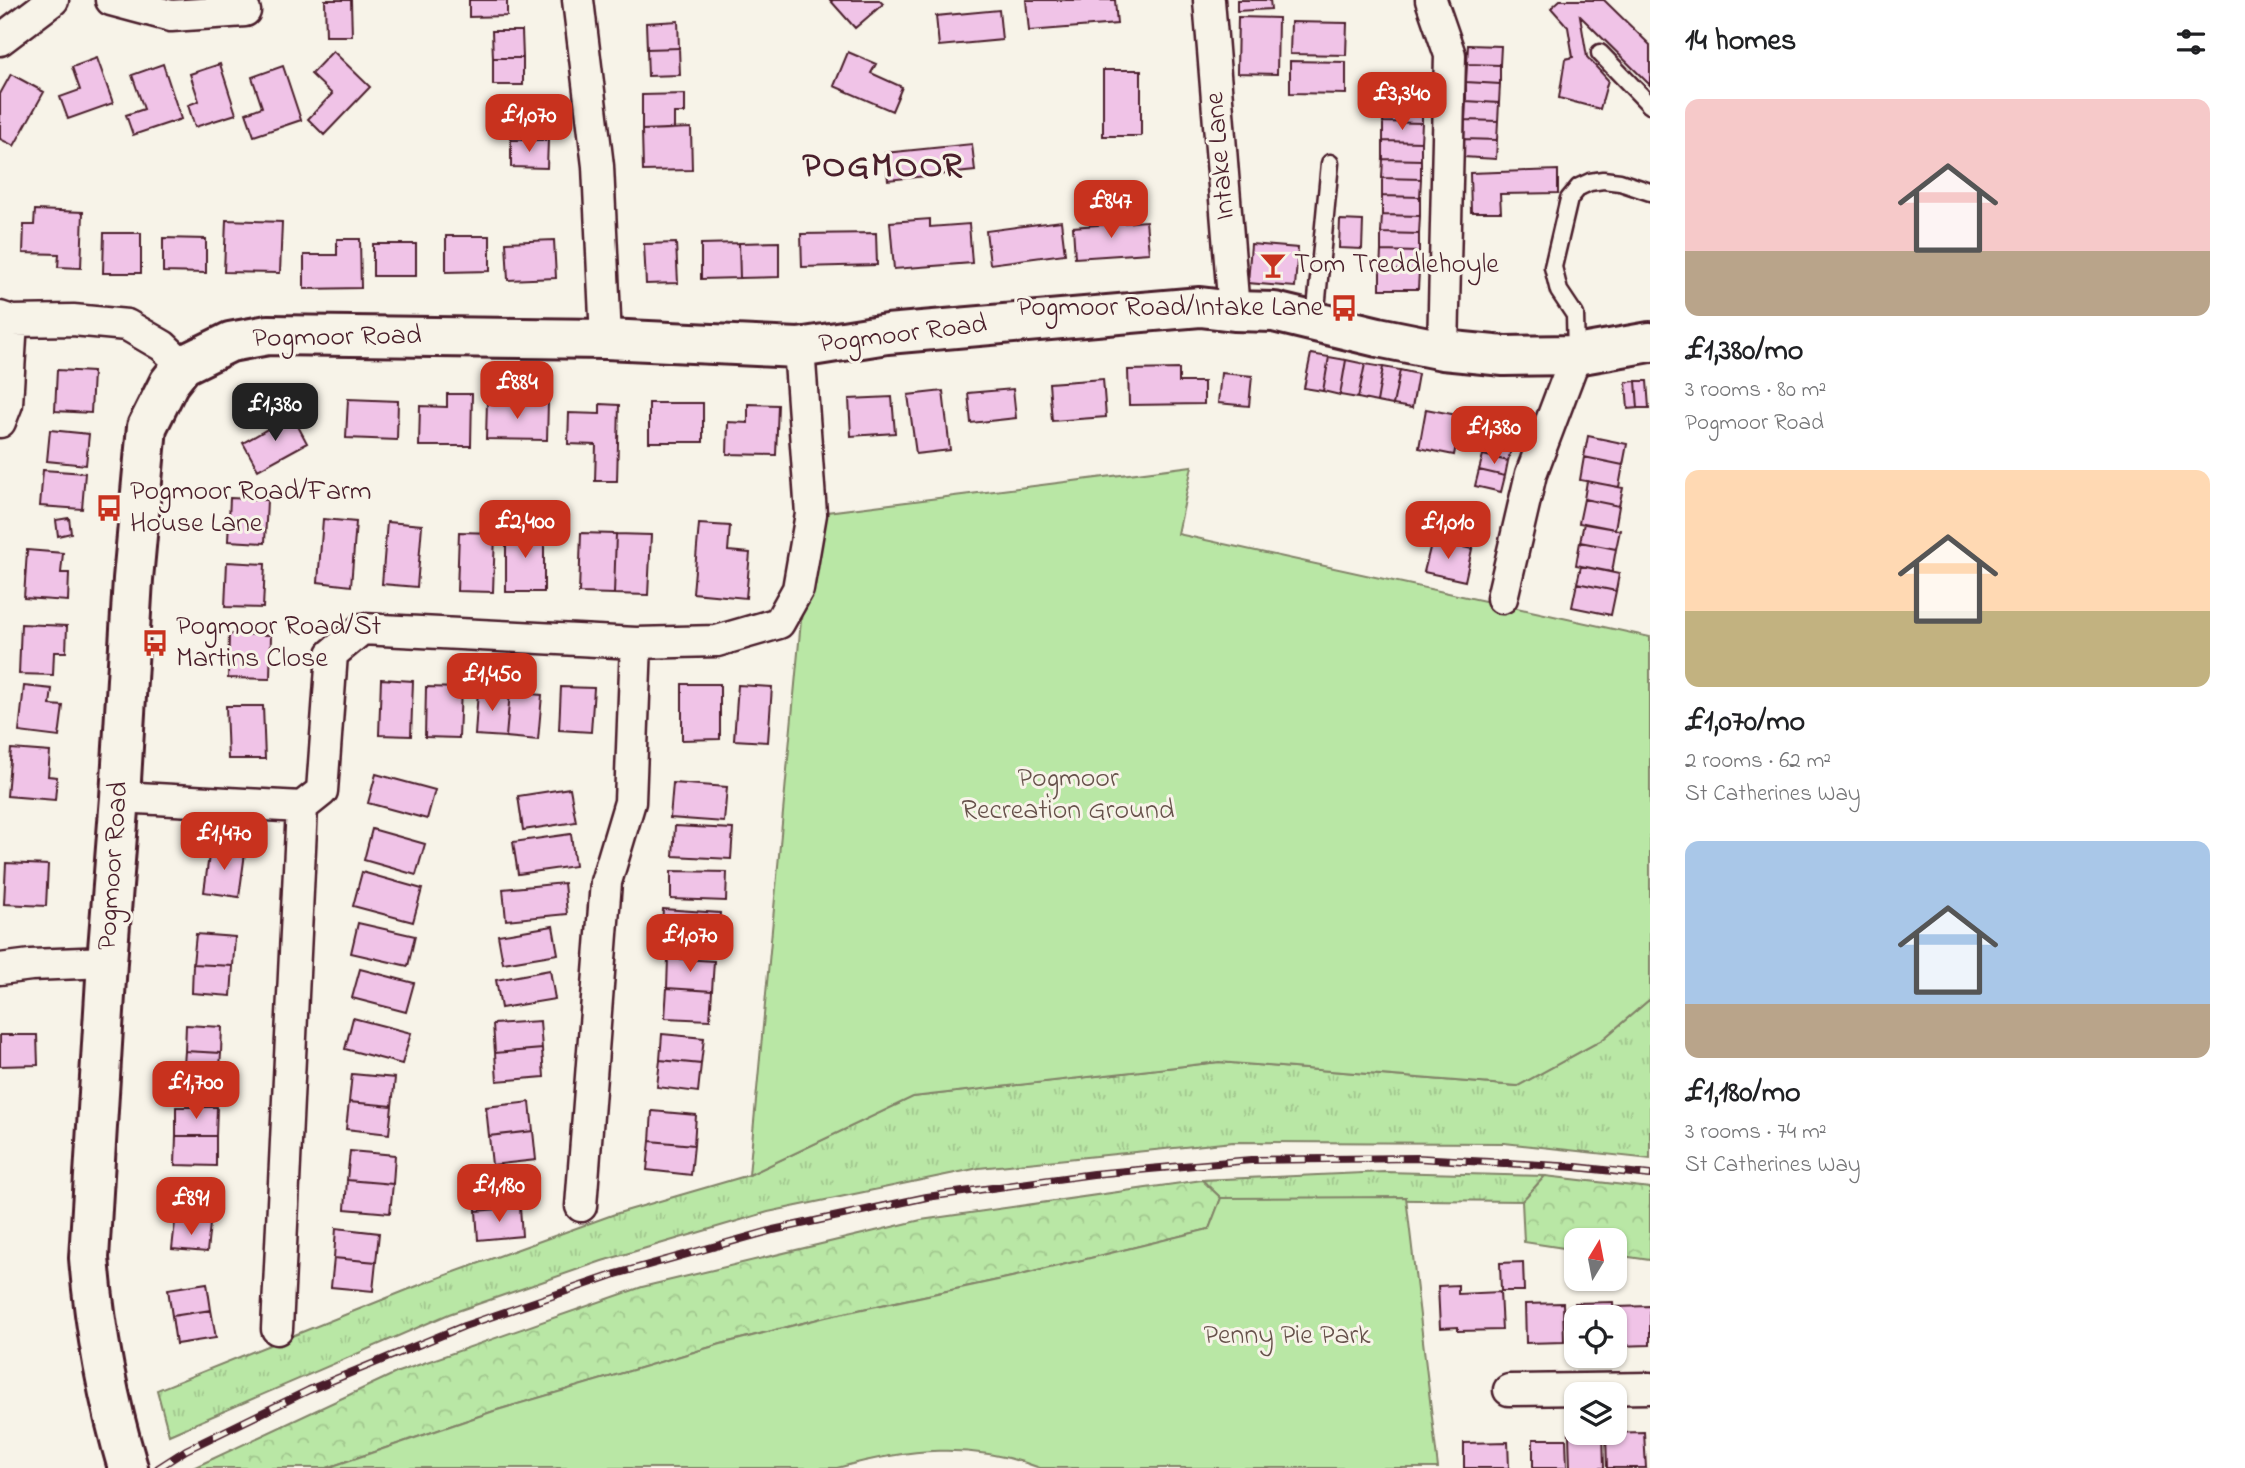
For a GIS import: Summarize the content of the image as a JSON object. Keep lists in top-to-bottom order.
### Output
{
  "streets": {
    "street": ["Intake Lane", "Pogmoor Road"]
  },
  "crossings": [
    ["Intake Lane", "Pogmoor Road"]
  ],
  "districts": ["POGMOOR"],
  "parks": ["Pogmoor Recreation Ground", "Penny Pie Park"],
  "places": {
    "bar": ["Tom Treddlehoyle"],
    "bus stop": ["Pogmoor Road/Intake Lane", "Pogmoor Road/Farm House Lane", "Pogmoor Road/St Martins Close"]
  },
  "north": "top",
  "page": {
    "heading": "14 homes",
    "price": [
      "£3,340",
      "£1,070",
      "£847",
      "£884",
      "£1,380",
      "£1,380",
      "£2,400",
      "£1,010",
      "£1,450",
      "£1,470",
      "£1,070",
      "£1,700",
      "£1,180",
      "£891"
    ],
    "list": [
      {
        "name": "£1,380/mo",
        "note": "3 rooms · 80 m² · Pogmoor Road"
      },
      {
        "name": "£1,070/mo",
        "note": "2 rooms · 62 m² · St Catherines Way"
      },
      {
        "name": "£1,180/mo",
        "note": "3 rooms · 74 m² · St Catherines Way"
      }
    ]
  }
}
